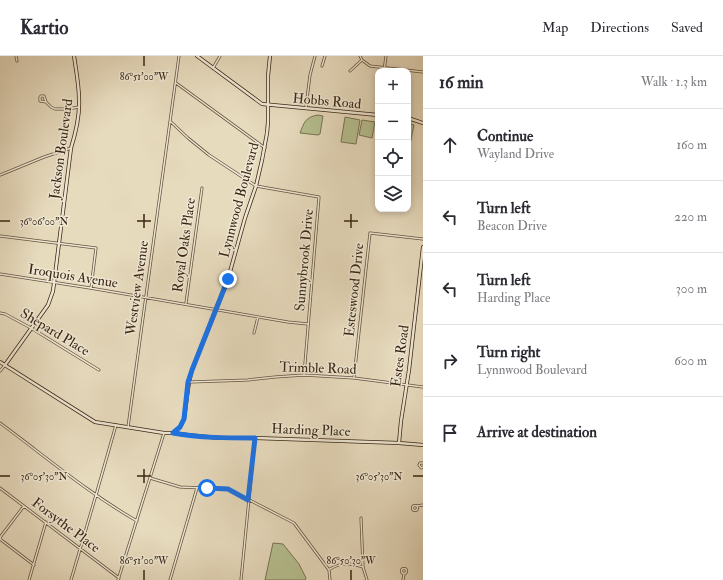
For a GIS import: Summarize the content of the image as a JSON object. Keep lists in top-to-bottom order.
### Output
{
  "streets": {
    "street": [
      "Hobbs Road",
      "Jackson Boulevard",
      "Lynnwood Boulevard",
      "Royal Oaks Place",
      "Sunnybrook Drive",
      "Iroquois Avenue",
      "Westview Avenue",
      "Esteswood Drive",
      "Shepard Place",
      "Estes Road",
      "Trimble Road",
      "Harding Place",
      "Forsythe Place"
    ]
  },
  "crossings": [
    ["Hobbs Road", "Lynnwood Boulevard"],
    ["Jackson Boulevard", "Iroquois Avenue"],
    ["Jackson Boulevard", "Shepard Place"],
    ["Jackson Boulevard", "Harding Place"],
    ["Lynnwood Boulevard", "Sunnybrook Drive"],
    ["Lynnwood Boulevard", "Iroquois Avenue"],
    ["Lynnwood Boulevard", "Trimble Road"],
    ["Lynnwood Boulevard", "Harding Place"],
    ["Royal Oaks Place", "Iroquois Avenue"],
    ["Sunnybrook Drive", "Iroquois Avenue"],
    ["Sunnybrook Drive", "Westview Avenue"],
    ["Sunnybrook Drive", "Trimble Road"],
    ["Iroquois Avenue", "Westview Avenue"],
    ["Westview Avenue", "Harding Place"],
    ["Esteswood Drive", "Trimble Road"],
    ["Estes Road", "Trimble Road"],
    ["Estes Road", "Harding Place"]
  ],
  "page": {
    "header": "Kartio",
    "nav": ["Map", "Directions", "Saved"],
    "heading": ["16 min", "Walk · 1.3 km"],
    "map_buttons": ["+", "−"],
    "list": [
      ["Continue", "Wayland Drive", "160 m"],
      ["Turn left", "Beacon Drive", "220 m"],
      ["Turn left", "Harding Place", "300 m"],
      ["Turn right", "Lynnwood Boulevard", "600 m"],
      "Arrive at destination"
    ]
  },
  "coordinates": [
    "86°51'00\"W",
    "36°06'00\"N",
    "36°05'30\"N",
    "86°50'30\"W"
  ]
}
